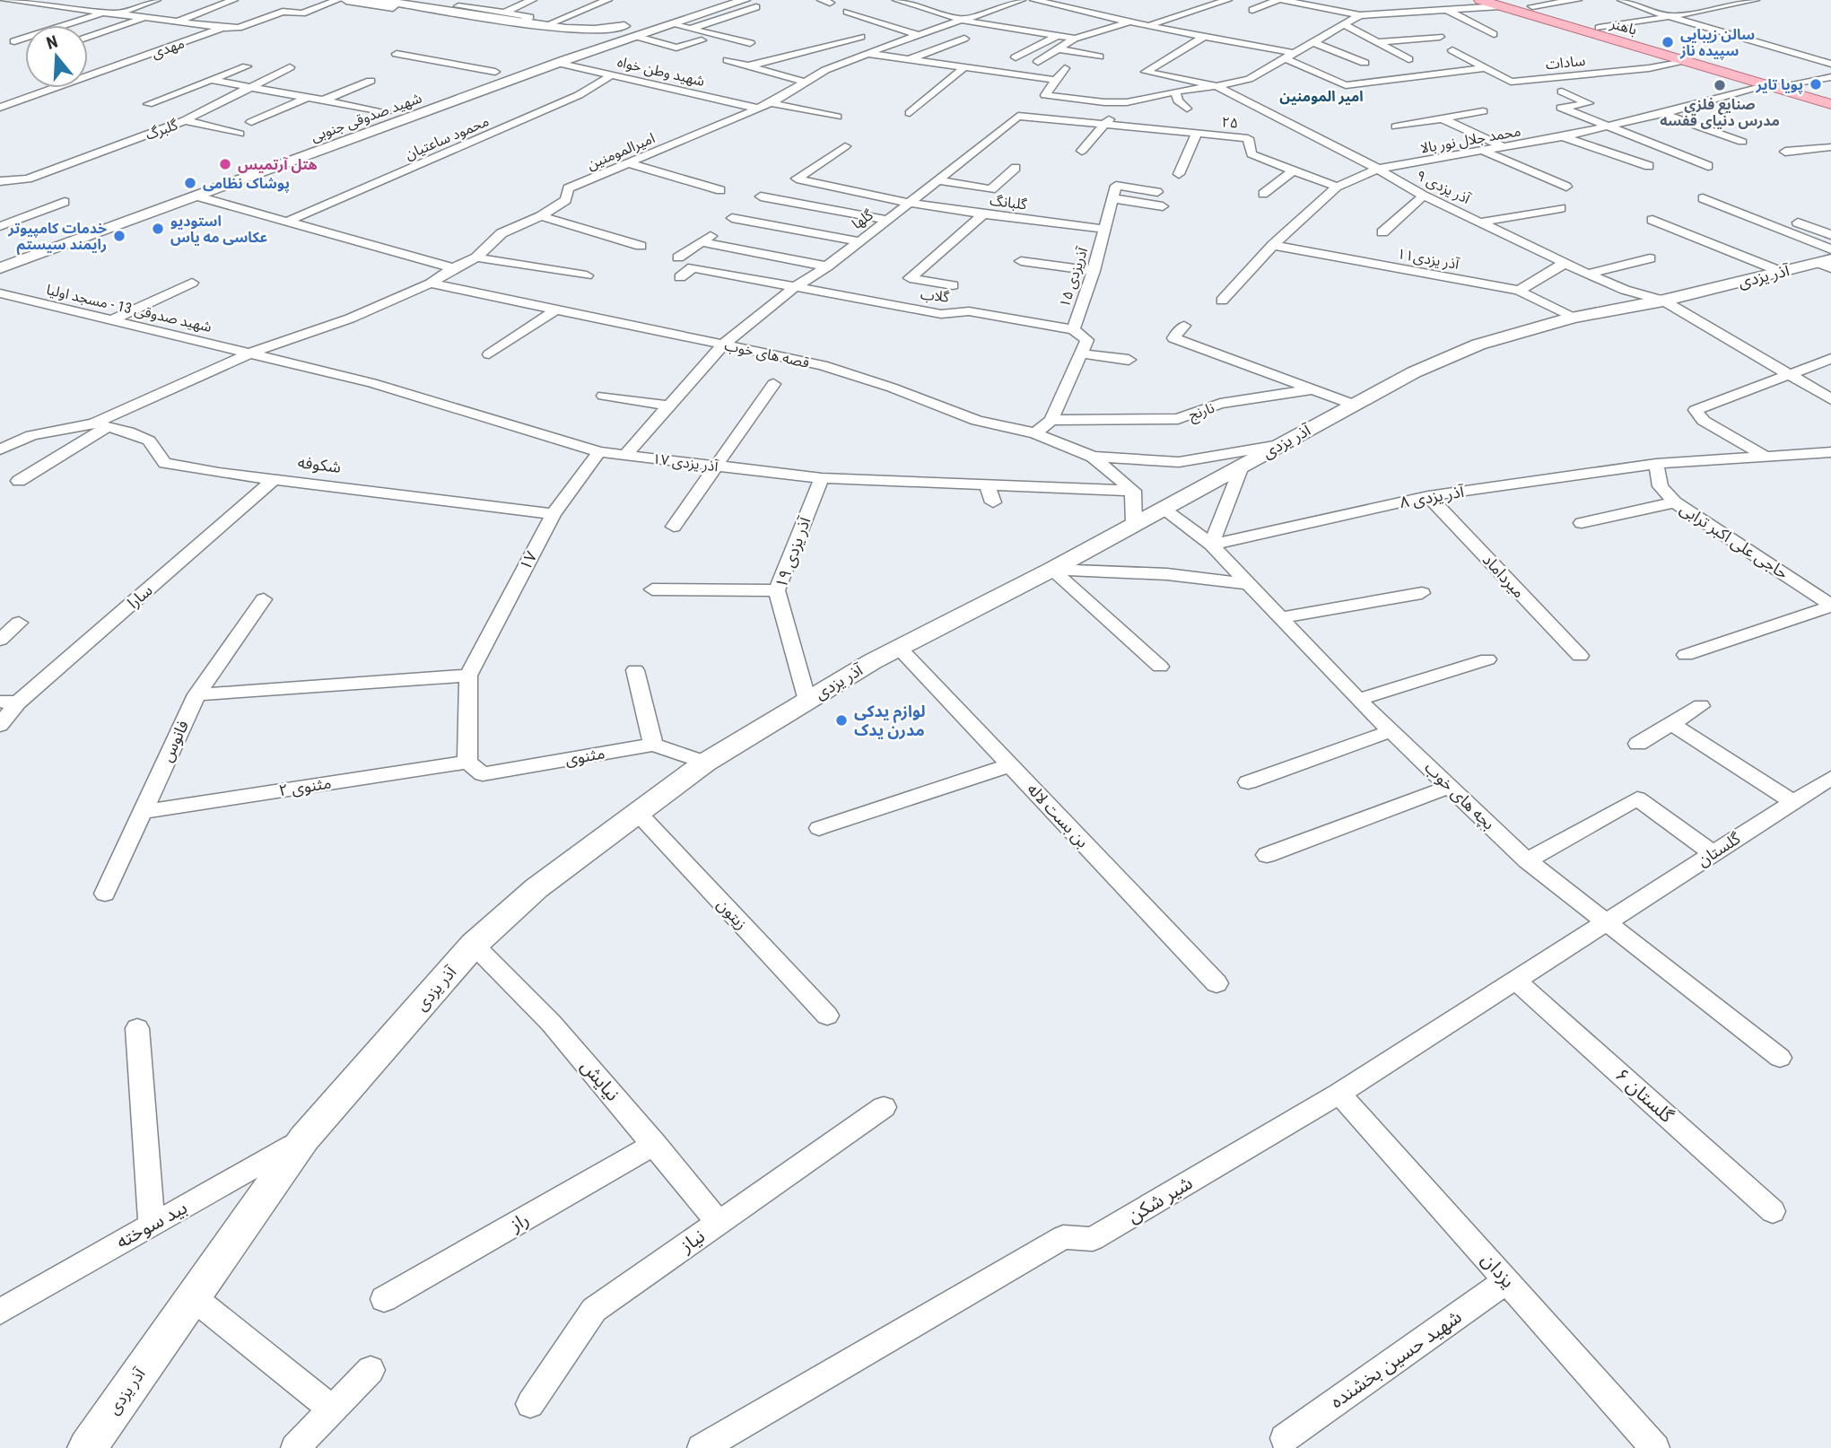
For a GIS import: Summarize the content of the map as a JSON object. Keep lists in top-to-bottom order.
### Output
{
  "streets": {
    "main road": ["باهنر", "شهید صدوقی جنوبی", "آذر یزدی"],
    "street": [
      "مهدی",
      "سادات",
      "شهید وطن خواه",
      "۲۵",
      "گلبرگ",
      "محمود ساعتیان",
      "محمد جلال نور بالا",
      "امیرالمومنین",
      "آذر یزدی ۹",
      "گلبانگ",
      "گلها",
      "آذر یزدی۱۱",
      "۱۵ آذریزدی",
      "گلاب",
      "شهید صدوقی 13 - مسجد اولیا",
      "قصه های خوب",
      "نارنج",
      "آذر یزدی ۱۷",
      "شکوفه",
      "۸ آذر یزدی",
      "حاجی علی اکبر ترابی",
      "آذر یزدی ۱۹",
      "۱۷",
      "میرداماد",
      "سارا",
      "فانوس",
      "مثنوی",
      "مثنوی ۲",
      "بچه های خوب",
      "بن بست لاله",
      "گلستان",
      "زیتون",
      "نیایش",
      "گلستان ۶",
      "شیر شکن",
      "راز",
      "بید سوخته",
      "نیاز",
      "یزدان",
      "شهید حسین بخشنده"
    ]
  },
  "crossings": [
    ["باهنر", "سادات"],
    ["باهنر", "محمد جلال نور بالا"],
    ["شهید وطن خواه", "شهید صدوقی جنوبی"],
    ["شهید وطن خواه", "محمود ساعتیان"],
    ["شهید وطن خواه", "امیرالمومنین"],
    ["۲۵", "محمد جلال نور بالا"],
    ["۲۵", "گلها"],
    ["محمد جلال نور بالا", "آذر یزدی ۹"],
    ["محمد جلال نور بالا", "آذر یزدی۱۱"],
    ["امیرالمومنین", "شهید صدوقی 13 - مسجد اولیا"],
    ["امیرالمومنین", "قصه های خوب"],
    ["امیرالمومنین", "آذر یزدی ۱۷"],
    ["آذر یزدی ۹", "آذر یزدی"],
    ["گلبانگ", "گلها"],
    ["گلبانگ", "۱۵ آذریزدی"],
    ["گلها", "گلاب"],
    ["گلها", "قصه های خوب"],
    ["گلها", "آذر یزدی ۱۷"],
    ["آذر یزدی۱۱", "آذر یزدی"],
    ["آذر یزدی", "قصه های خوب"],
    ["آذر یزدی", "آذر یزدی ۱۹"],
    ["آذر یزدی", "مثنوی"],
    ["آذر یزدی", "بچه های خوب"],
    ["آذر یزدی", "بن بست لاله"],
    ["آذر یزدی", "زیتون"],
    ["آذر یزدی", "نیایش"],
    ["آذر یزدی", "بید سوخته"],
    ["۱۵ آذریزدی", "گلاب"],
    ["شهید صدوقی 13 - مسجد اولیا", "آذر یزدی ۱۷"],
    ["قصه های خوب", "آذر یزدی ۱۷"],
    ["آذر یزدی ۱۷", "آذر یزدی ۱۹"],
    ["آذر یزدی ۱۷", "۱۷"],
    ["شکوفه", "۱۷"],
    ["شکوفه", "سارا"],
    ["۸ آذر یزدی", "حاجی علی اکبر ترابی"],
    ["۸ آذر یزدی", "میرداماد"],
    ["۸ آذر یزدی", "بچه های خوب"],
    ["فانوس", "مثنوی ۲"],
    ["مثنوی", "مثنوی ۲"],
    ["بچه های خوب", "گلستان"],
    ["بچه های خوب", "شیر شکن"],
    ["گلستان", "شیر شکن"],
    ["نیایش", "راز"],
    ["نیایش", "نیاز"],
    ["گلستان ۶", "شیر شکن"],
    ["شیر شکن", "یزدان"],
    ["یزدان", "شهید حسین بخشنده"]
  ],
  "districts": ["امیر المومنین"],
  "places": [
    "سالن زیبایی سپیده ناز",
    "پویا تایر",
    "صنایع فلزی مدرس دنیای قفسه",
    "هتل آرتمیس",
    "پوشاک نظامی",
    "استودیو عکاسی مه یاس",
    "خدمات کامپیوتر رایمند سیستم",
    "لوازم یدکی مدرن یدک"
  ],
  "north": "top"
}
